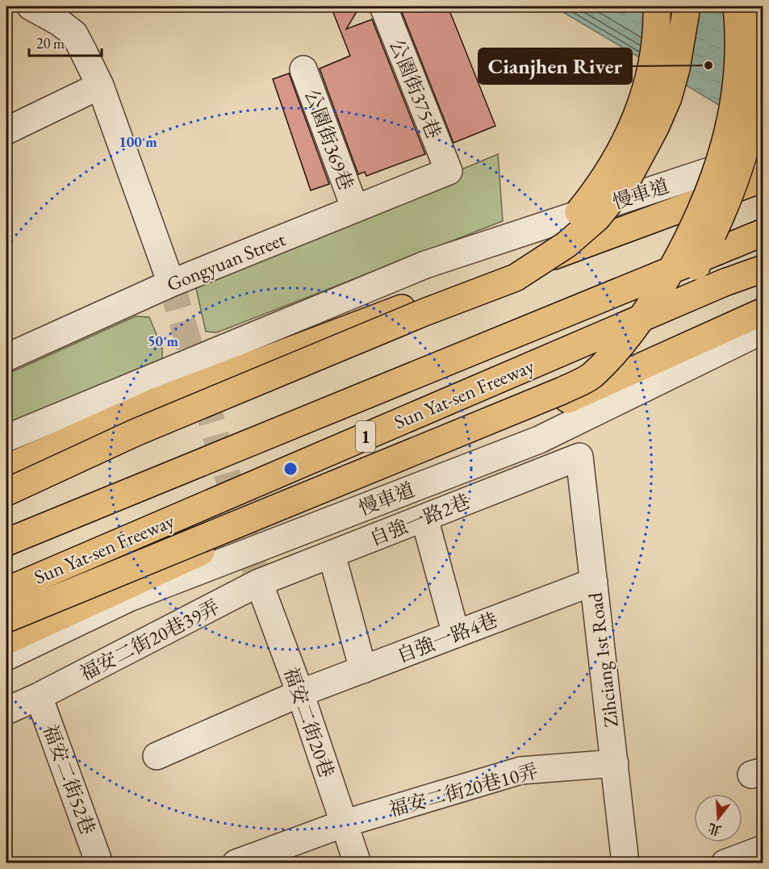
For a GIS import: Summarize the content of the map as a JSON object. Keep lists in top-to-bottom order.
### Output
{
  "streets": {
    "highway": ["Sun Yat-sen Freeway", "1"],
    "street": [
      "公園街375巷",
      "公園街369巷",
      "慢車道",
      "Gongyuan Street",
      "自強一路2巷",
      "自強一路4巷",
      "福安二街20巷39弄",
      "Zihciang 1st Road",
      "福安二街20巷",
      "福安二街52巷",
      "福安二街20巷10弄"
    ]
  },
  "crossings": [
    ["公園街375巷", "Gongyuan Street"],
    ["公園街369巷", "Gongyuan Street"],
    ["自強一路2巷", "福安二街20巷39弄"],
    ["自強一路2巷", "Zihciang 1st Road"],
    ["自強一路2巷", "福安二街20巷"],
    ["自強一路4巷", "Zihciang 1st Road"],
    ["自強一路4巷", "福安二街20巷"],
    ["福安二街20巷39弄", "福安二街20巷"],
    ["福安二街20巷39弄", "福安二街52巷"],
    ["Zihciang 1st Road", "福安二街20巷10弄"],
    ["福安二街20巷", "福安二街20巷10弄"]
  ],
  "places": ["Cianjhen River"],
  "scale_bar": "20 m",
  "north": "bottom",
  "rings": ["100 m", "50 m"]
}
